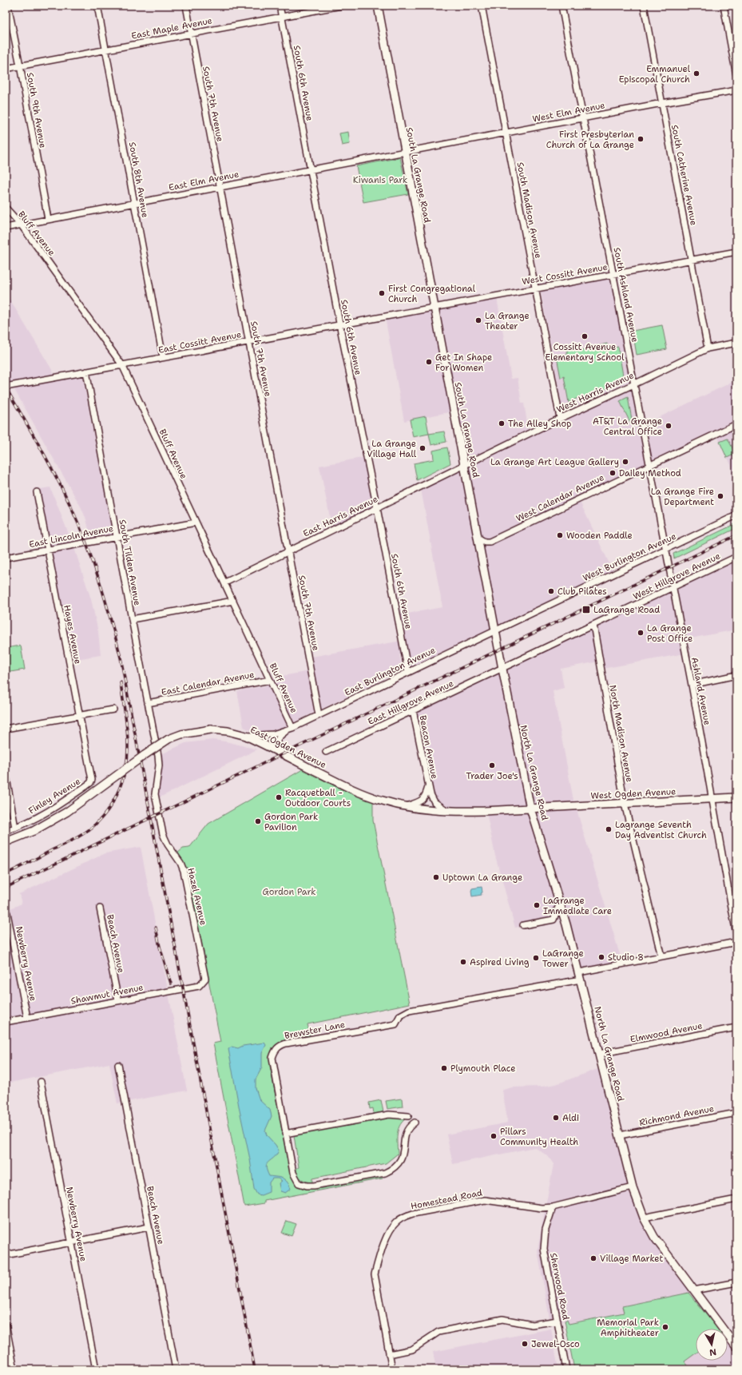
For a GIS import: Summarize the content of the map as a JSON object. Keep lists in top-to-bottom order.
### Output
{
  "streets": {
    "main road": [
      "South La Grange Road",
      "East Ogden Avenue",
      "North La Grange Road",
      "West Ogden Avenue"
    ],
    "street": [
      "East Maple Avenue",
      "South 6th Avenue",
      "South 7th Avenue",
      "South 9th Avenue",
      "West Elm Avenue",
      "South Catherine Avenue",
      "South 8th Avenue",
      "East Elm Avenue",
      "South Madison Avenue",
      "Bluff Avenue",
      "West Cossitt Avenue",
      "South Ashland Avenue",
      "East Cossitt Avenue",
      "West Harris Avenue",
      "West Calendar Avenue",
      "East Harris Avenue",
      "East Lincoln Avenue",
      "West Burlington Avenue",
      "South Tilden Avenue",
      "West Hillgrove Avenue",
      "Hayes Avenue",
      "East Burlington Avenue",
      "East Calendar Avenue",
      "Ashland Avenue",
      "East Hillgrove Avenue",
      "North Madison Avenue",
      "Beacon Avenue",
      "Finley Avenue",
      "Hazel Avenue",
      "Beach Avenue",
      "Newberry Avenue",
      "Shawmut Avenue",
      "Brewster Lane",
      "Elmwood Avenue",
      "Richmond Avenue",
      "Homestead Road",
      "Sherwood Road"
    ]
  },
  "crossings": [
    ["East Maple Avenue", "South 6th Avenue"],
    ["East Maple Avenue", "South 7th Avenue"],
    ["East Maple Avenue", "South 9th Avenue"],
    ["East Maple Avenue", "South 8th Avenue"],
    ["South 6th Avenue", "East Elm Avenue"],
    ["South 6th Avenue", "East Cossitt Avenue"],
    ["South 6th Avenue", "East Harris Avenue"],
    ["South 6th Avenue", "East Burlington Avenue"],
    ["South 7th Avenue", "East Elm Avenue"],
    ["South 7th Avenue", "East Cossitt Avenue"],
    ["South 7th Avenue", "East Harris Avenue"],
    ["South 7th Avenue", "East Burlington Avenue"],
    ["South 9th Avenue", "East Elm Avenue"],
    ["West Elm Avenue", "South La Grange Road"],
    ["West Elm Avenue", "South Catherine Avenue"],
    ["West Elm Avenue", "East Elm Avenue"],
    ["West Elm Avenue", "South Madison Avenue"],
    ["West Elm Avenue", "South Ashland Avenue"],
    ["South La Grange Road", "East Elm Avenue"],
    ["South La Grange Road", "West Cossitt Avenue"],
    ["South La Grange Road", "East Cossitt Avenue"],
    ["South La Grange Road", "West Harris Avenue"],
    ["South La Grange Road", "West Calendar Avenue"],
    ["South La Grange Road", "East Harris Avenue"],
    ["South La Grange Road", "West Burlington Avenue"],
    ["South La Grange Road", "West Hillgrove Avenue"],
    ["South La Grange Road", "East Burlington Avenue"],
    ["South La Grange Road", "East Hillgrove Avenue"],
    ["South La Grange Road", "North La Grange Road"],
    ["South Catherine Avenue", "West Cossitt Avenue"],
    ["South Catherine Avenue", "West Harris Avenue"],
    ["South 8th Avenue", "East Elm Avenue"],
    ["South 8th Avenue", "East Cossitt Avenue"],
    ["East Elm Avenue", "Bluff Avenue"],
    ["South Madison Avenue", "West Cossitt Avenue"],
    ["South Madison Avenue", "West Harris Avenue"],
    ["Bluff Avenue", "East Cossitt Avenue"],
    ["Bluff Avenue", "East Harris Avenue"],
    ["Bluff Avenue", "East Lincoln Avenue"],
    ["Bluff Avenue", "East Burlington Avenue"],
    ["Bluff Avenue", "East Calendar Avenue"],
    ["West Cossitt Avenue", "South Ashland Avenue"],
    ["West Cossitt Avenue", "East Cossitt Avenue"],
    ["South Ashland Avenue", "West Harris Avenue"],
    ["South Ashland Avenue", "West Calendar Avenue"],
    ["South Ashland Avenue", "West Burlington Avenue"],
    ["South Ashland Avenue", "West Hillgrove Avenue"],
    ["South Ashland Avenue", "Ashland Avenue"],
    ["East Cossitt Avenue", "South Tilden Avenue"],
    ["West Harris Avenue", "East Harris Avenue"],
    ["East Lincoln Avenue", "South Tilden Avenue"],
    ["East Lincoln Avenue", "Hayes Avenue"],
    ["West Burlington Avenue", "East Burlington Avenue"],
    ["South Tilden Avenue", "East Calendar Avenue"],
    ["South Tilden Avenue", "Hazel Avenue"],
    ["West Hillgrove Avenue", "Ashland Avenue"],
    ["West Hillgrove Avenue", "East Hillgrove Avenue"],
    ["West Hillgrove Avenue", "North Madison Avenue"],
    ["West Hillgrove Avenue", "North La Grange Road"],
    ["Hayes Avenue", "Finley Avenue"],
    ["East Burlington Avenue", "East Ogden Avenue"],
    ["Ashland Avenue", "West Ogden Avenue"],
    ["East Hillgrove Avenue", "Beacon Avenue"],
    ["East Hillgrove Avenue", "North La Grange Road"],
    ["North Madison Avenue", "West Ogden Avenue"],
    ["East Ogden Avenue", "Beacon Avenue"],
    ["East Ogden Avenue", "North La Grange Road"],
    ["East Ogden Avenue", "West Ogden Avenue"],
    ["North La Grange Road", "West Ogden Avenue"],
    ["North La Grange Road", "Brewster Lane"],
    ["North La Grange Road", "Elmwood Avenue"],
    ["North La Grange Road", "Richmond Avenue"],
    ["North La Grange Road", "Homestead Road"],
    ["Hazel Avenue", "Shawmut Avenue"],
    ["Beach Avenue", "Shawmut Avenue"],
    ["Newberry Avenue", "Shawmut Avenue"],
    ["Homestead Road", "Sherwood Road"]
  ],
  "parks": ["Kiwanis Park", "Gordon Park"],
  "places": {
    "other": [
      "Emmanuel Episcopal Church",
      "First Presbyterian Church of La Grange",
      "First Congregational Church",
      "La Grange Theater",
      "Cossitt Avenue Elementary School",
      "Get In Shape For Women",
      "The Alley Shop",
      "AT&T La Grange Central Office",
      "La Grange Village Hall",
      "La Grange Art League Gallery",
      "Dailey Method",
      "La Grange Fire Department",
      "Wooden Paddle",
      "Club Pilates",
      "La Grange Post Office",
      "Trader Joe's",
      "Racquetball - Outdoor Courts",
      "Gordon Park Pavilion",
      "Lagrange Seventh Day Adventist Church",
      "Uptown La Grange",
      "LaGrange Immediate Care",
      "Studio 8",
      "LaGrange Tower",
      "Aspired Living",
      "Plymouth Place",
      "Aldi",
      "Pillars Community Health",
      "Village Market",
      "Memorial Park Amphitheater",
      "Jewel-Osco"
    ],
    "transit": ["LaGrange Road"]
  },
  "north": "bottom"
}
